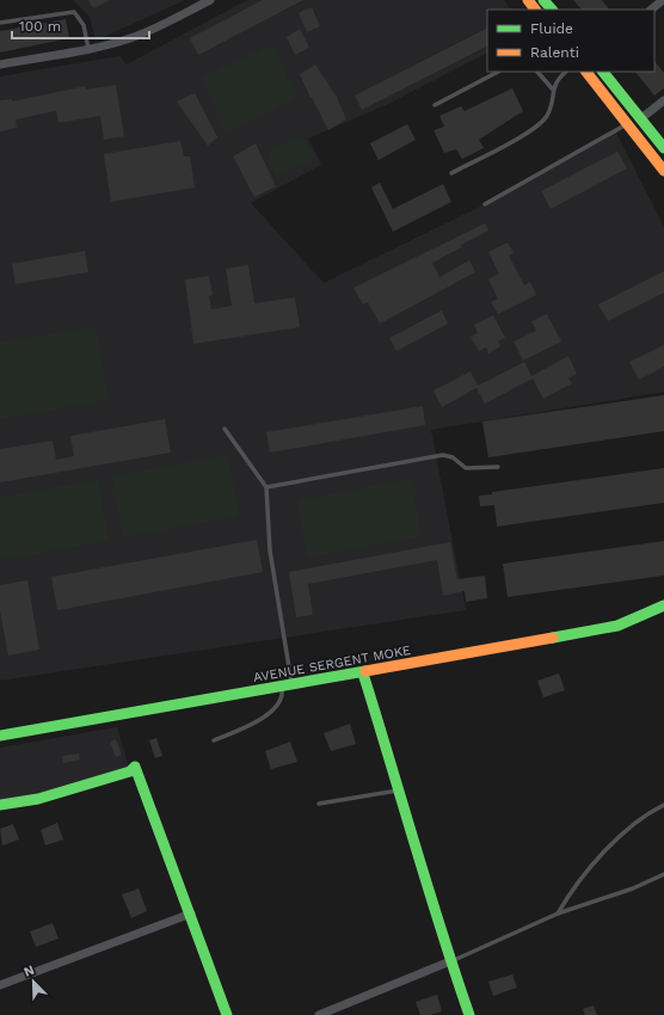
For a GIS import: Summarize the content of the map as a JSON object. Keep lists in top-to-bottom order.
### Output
{
  "streets": {
    "main road": ["AVENUE SERGENT MOKE"]
  },
  "legend": ["Fluide", "Ralenti"],
  "scale_bar": "100 m",
  "north": "top left"
}
